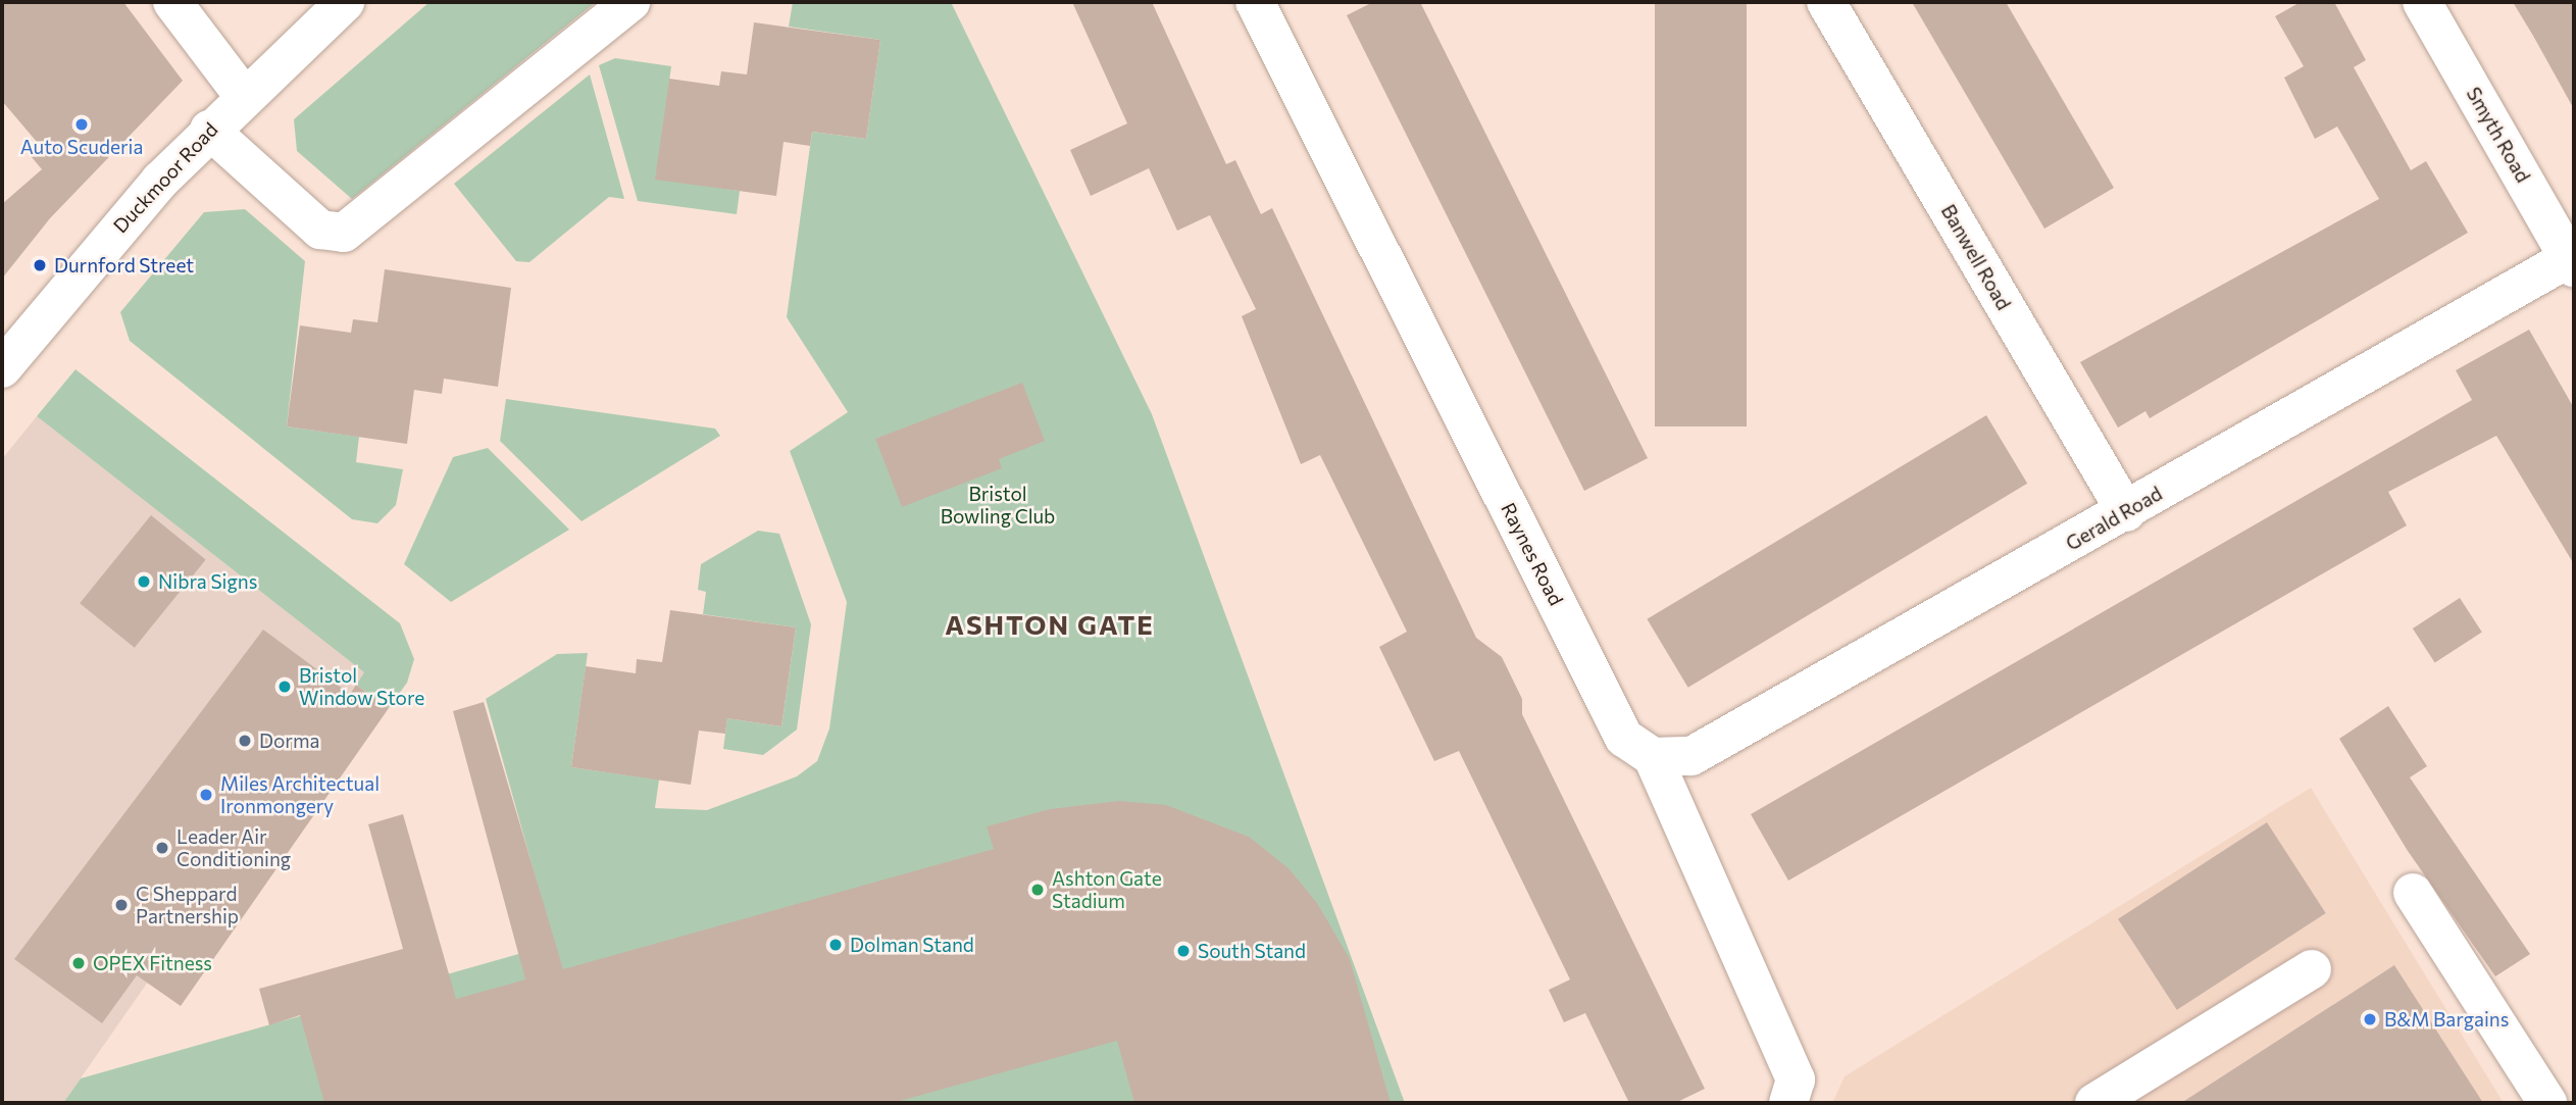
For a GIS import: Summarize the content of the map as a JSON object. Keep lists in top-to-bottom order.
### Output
{
  "streets": {
    "street": [
      "Smyth Road",
      "Duckmoor Road",
      "Banwell Road",
      "Gerald Road",
      "Raynes Road"
    ]
  },
  "crossings": [
    ["Smyth Road", "Gerald Road"],
    ["Banwell Road", "Gerald Road"],
    ["Gerald Road", "Raynes Road"]
  ],
  "districts": ["ASHTON GATE"],
  "parks": ["Bristol Bowling Club"],
  "places": [
    "Auto Scuderia",
    "Durnford Street",
    "Nibra Signs",
    "Bristol Window Store",
    "Dorma",
    "Miles Architectual Ironmongery",
    "Leader Air Conditioning",
    "Ashton Gate Stadium",
    "C Sheppard Partnership",
    "Dolman Stand",
    "South Stand",
    "OPEX Fitness",
    "B&M Bargains"
  ]
}
